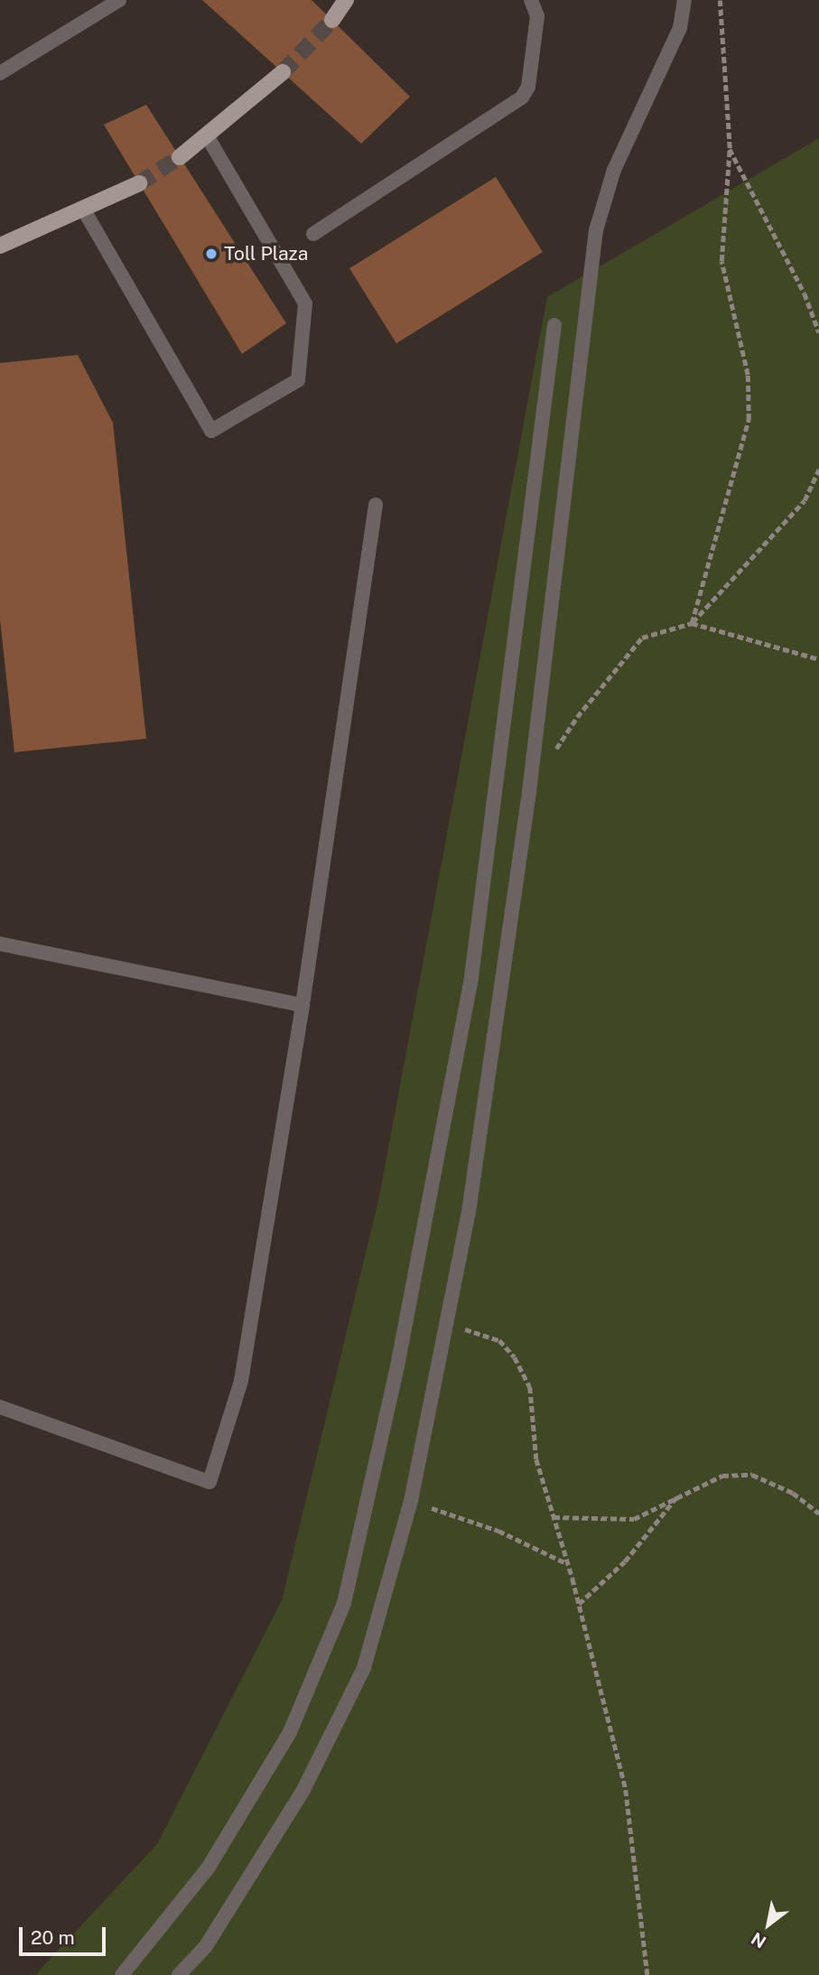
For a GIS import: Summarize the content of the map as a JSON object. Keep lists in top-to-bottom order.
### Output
{
  "places": ["Toll Plaza"],
  "scale_bar": "20 m",
  "north": "bottom left"
}
